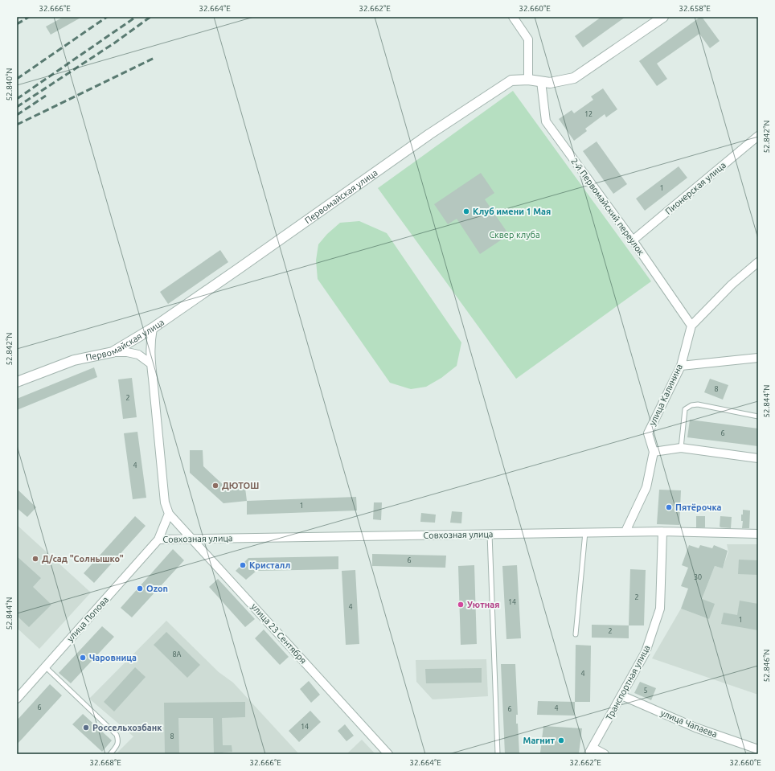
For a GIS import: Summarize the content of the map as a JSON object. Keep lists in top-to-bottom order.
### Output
{
  "streets": {
    "street": [
      "Пионерская улица",
      "Первомайская улица",
      "2-й Первомайский переулок",
      "улица Калинина",
      "Совхозная улица",
      "улица Попова",
      "улица 23 Сентября",
      "Транспортная улица",
      "улица Чапаева"
    ]
  },
  "crossings": [
    ["Пионерская улица", "2-й Первомайский переулок"],
    ["Первомайская улица", "2-й Первомайский переулок"],
    ["Первомайская улица", "улица 23 Сентября"],
    ["2-й Первомайский переулок", "улица Калинина"],
    ["улица Калинина", "Совхозная улица"],
    ["Совхозная улица", "улица Попова"],
    ["Совхозная улица", "улица 23 Сентября"],
    ["Совхозная улица", "Транспортная улица"],
    ["Транспортная улица", "улица Чапаева"]
  ],
  "parks": ["Сквер клуба"],
  "places": [
    "Клуб имени 1 Мая",
    "ДЮТОШ",
    "Пятёрочка",
    "Д/сад \"Солнышко\"",
    "Кристалл",
    "Ozon",
    "Уютная",
    "Чаровница",
    "Россельхозбанк",
    "Магнит"
  ],
  "house_numbers": [
    "12",
    "1",
    "8",
    "2",
    "6",
    "4",
    "1",
    "6",
    "30",
    "2",
    "14",
    "4",
    "1",
    "2",
    "8А",
    "4",
    "5",
    "6",
    "4",
    "6",
    "14",
    "8"
  ],
  "coordinates": [
    "32.666°E",
    "32.664°E",
    "32.662°E",
    "32.660°E",
    "32.658°E",
    "52.840°N",
    "52.842°N",
    "52.844°N",
    "52.846°N",
    "32.668°E"
  ]
}
